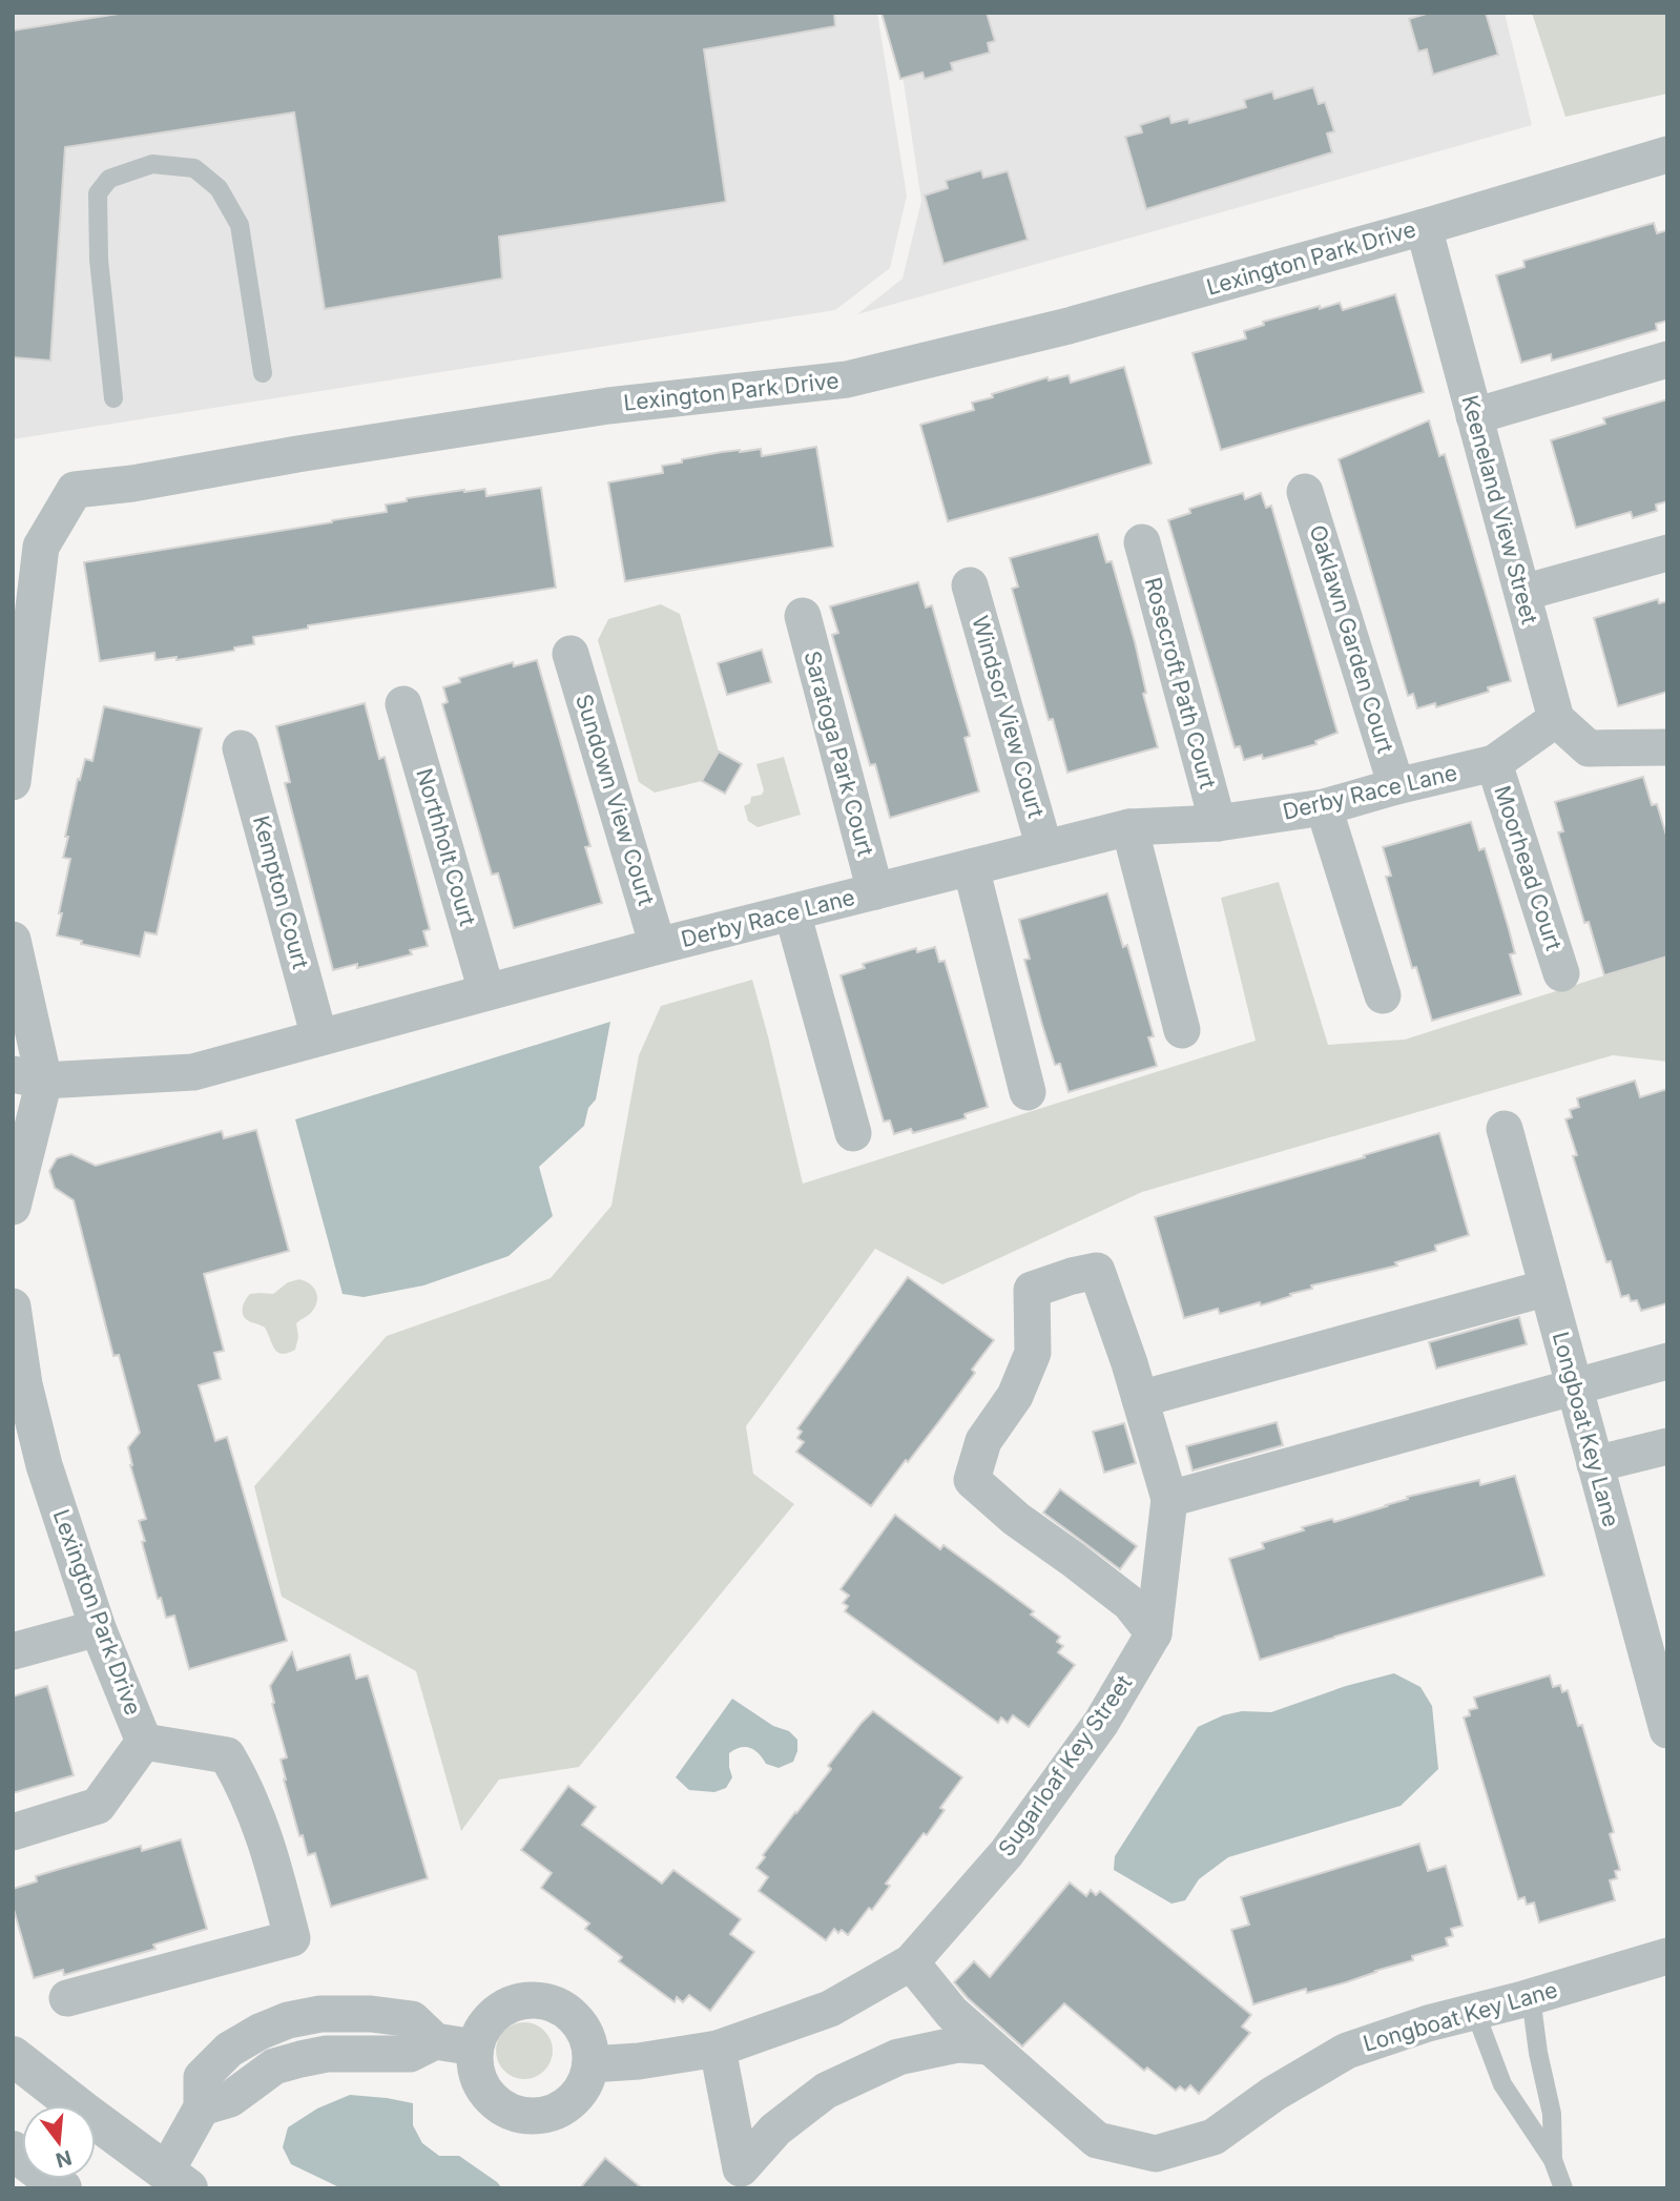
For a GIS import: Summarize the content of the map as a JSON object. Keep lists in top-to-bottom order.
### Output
{
  "streets": {
    "street": [
      "Lexington Park Drive",
      "Keeneland View Street",
      "Oaklawn Garden Court",
      "Rosecroft Path Court",
      "Windsor View Court",
      "Saratoga Park Court",
      "Derby Race Lane",
      "Sundown View Court",
      "Northholt Court",
      "Moorhead Court",
      "Kempton Court",
      "Longboat Key Lane",
      "Sugarloaf Key Street"
    ]
  },
  "crossings": [
    ["Lexington Park Drive", "Keeneland View Street"],
    ["Oaklawn Garden Court", "Derby Race Lane"],
    ["Rosecroft Path Court", "Derby Race Lane"],
    ["Windsor View Court", "Derby Race Lane"],
    ["Saratoga Park Court", "Derby Race Lane"],
    ["Derby Race Lane", "Sundown View Court"],
    ["Derby Race Lane", "Northholt Court"],
    ["Derby Race Lane", "Moorhead Court"],
    ["Derby Race Lane", "Kempton Court"],
    ["Longboat Key Lane", "Sugarloaf Key Street"]
  ],
  "north": "bottom"
}
